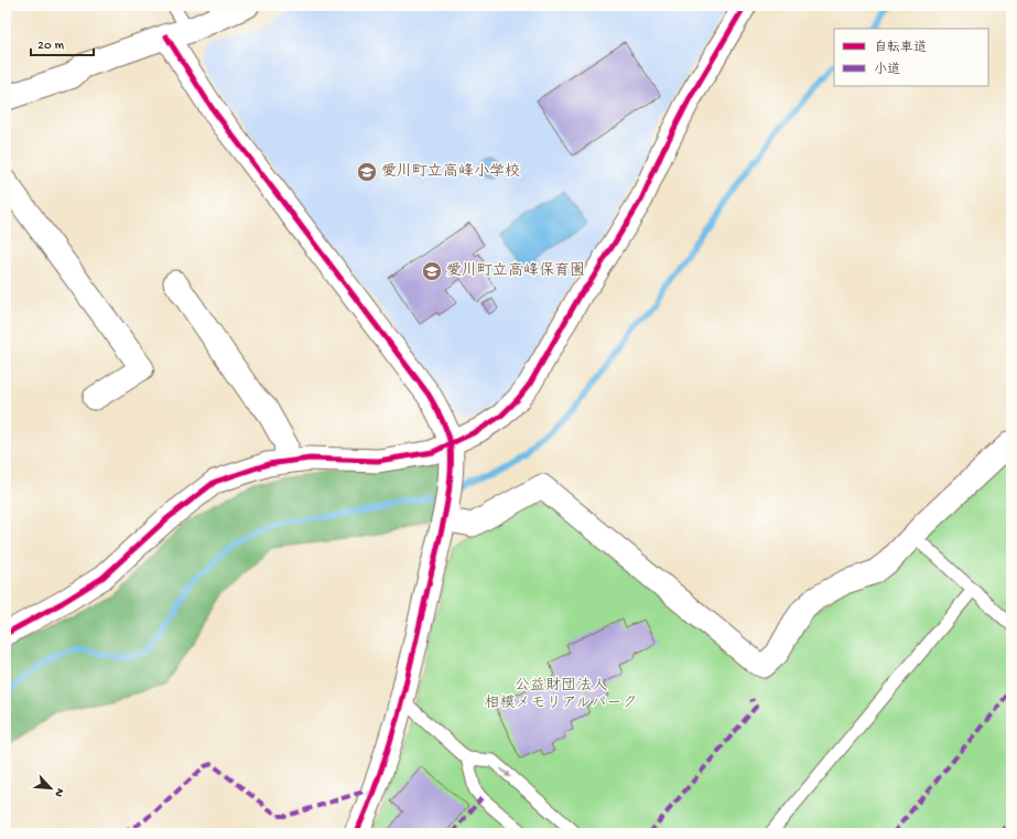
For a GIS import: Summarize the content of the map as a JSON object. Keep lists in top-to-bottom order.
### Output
{
  "parks": ["公益財団法人 相模メモリアルパーク"],
  "places": {
    "school or university": ["愛川町立高峰小学校", "愛川町立高峰保育園"]
  },
  "legend": ["自転車道", "小道"],
  "scale_bar": "20 m",
  "north": "bottom right"
}
